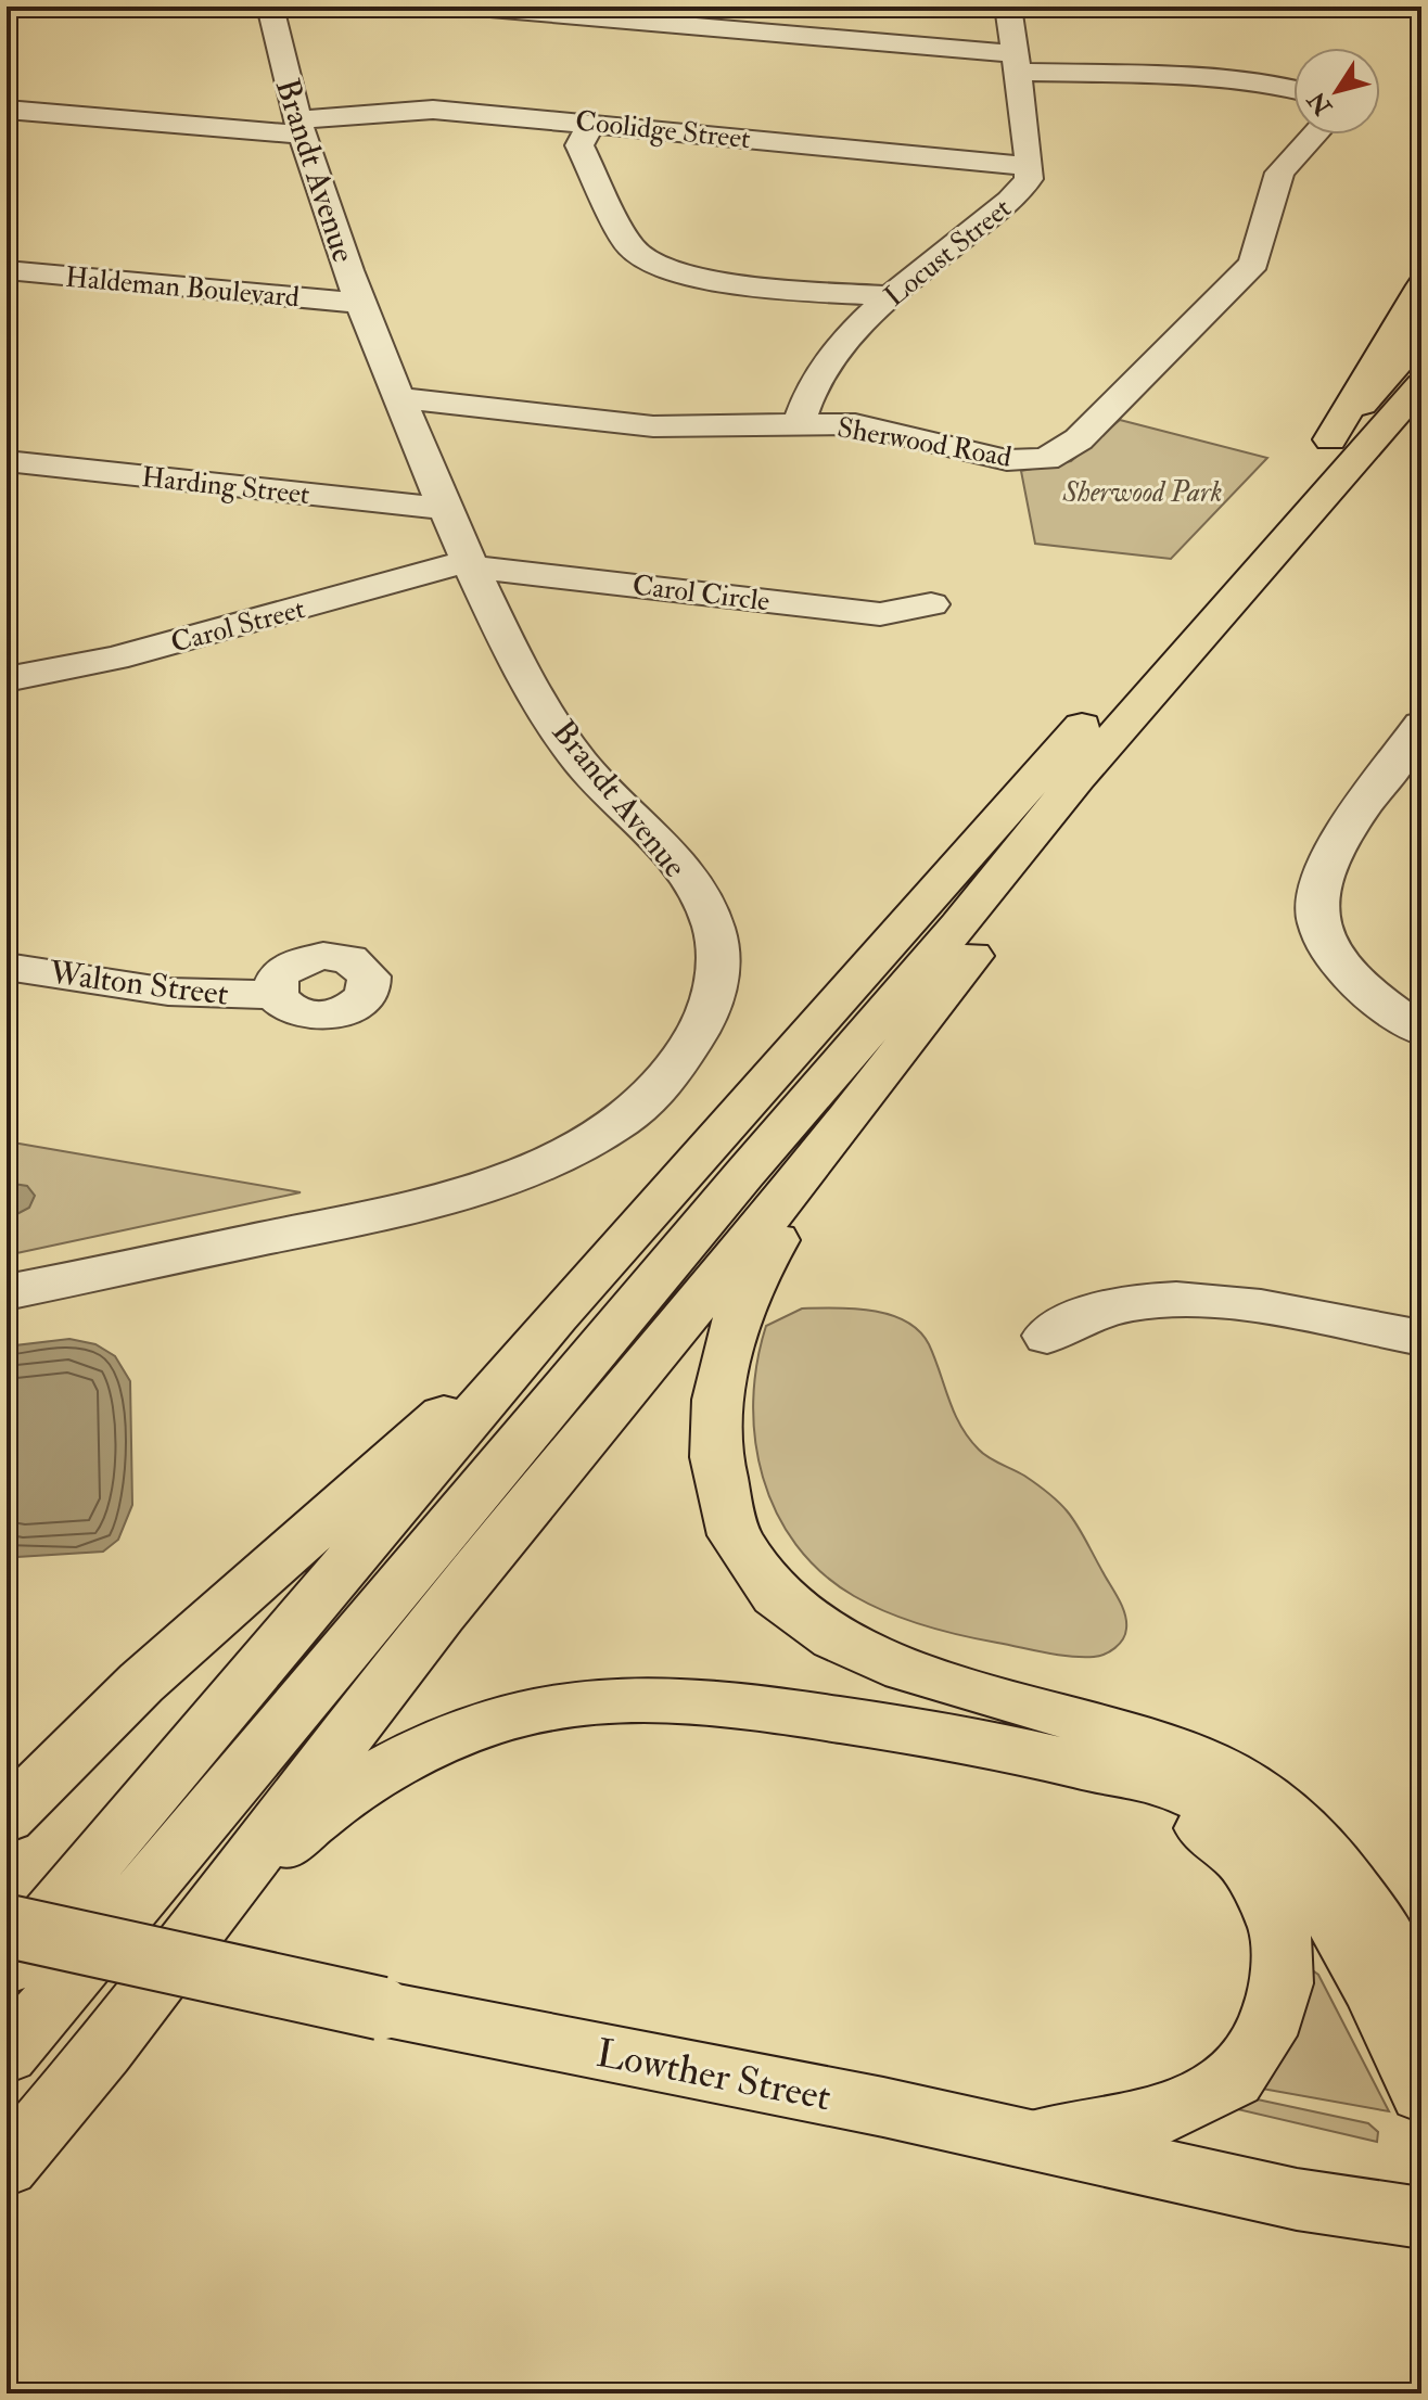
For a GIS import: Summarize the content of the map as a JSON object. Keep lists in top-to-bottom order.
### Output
{
  "streets": {
    "main road": ["Lowther Street"],
    "street": [
      "Coolidge Street",
      "Brandt Avenue",
      "Locust Street",
      "Haldeman Boulevard",
      "Sherwood Road",
      "Harding Street",
      "Carol Circle",
      "Carol Street",
      "Walton Street"
    ]
  },
  "crossings": [
    ["Coolidge Street", "Brandt Avenue"],
    ["Coolidge Street", "Locust Street"],
    ["Brandt Avenue", "Haldeman Boulevard"],
    ["Brandt Avenue", "Sherwood Road"],
    ["Brandt Avenue", "Harding Street"],
    ["Brandt Avenue", "Carol Circle"],
    ["Brandt Avenue", "Carol Street"],
    ["Locust Street", "Sherwood Road"],
    ["Carol Circle", "Carol Street"]
  ],
  "parks": ["Sherwood Park"],
  "north": "bottom left"
}
